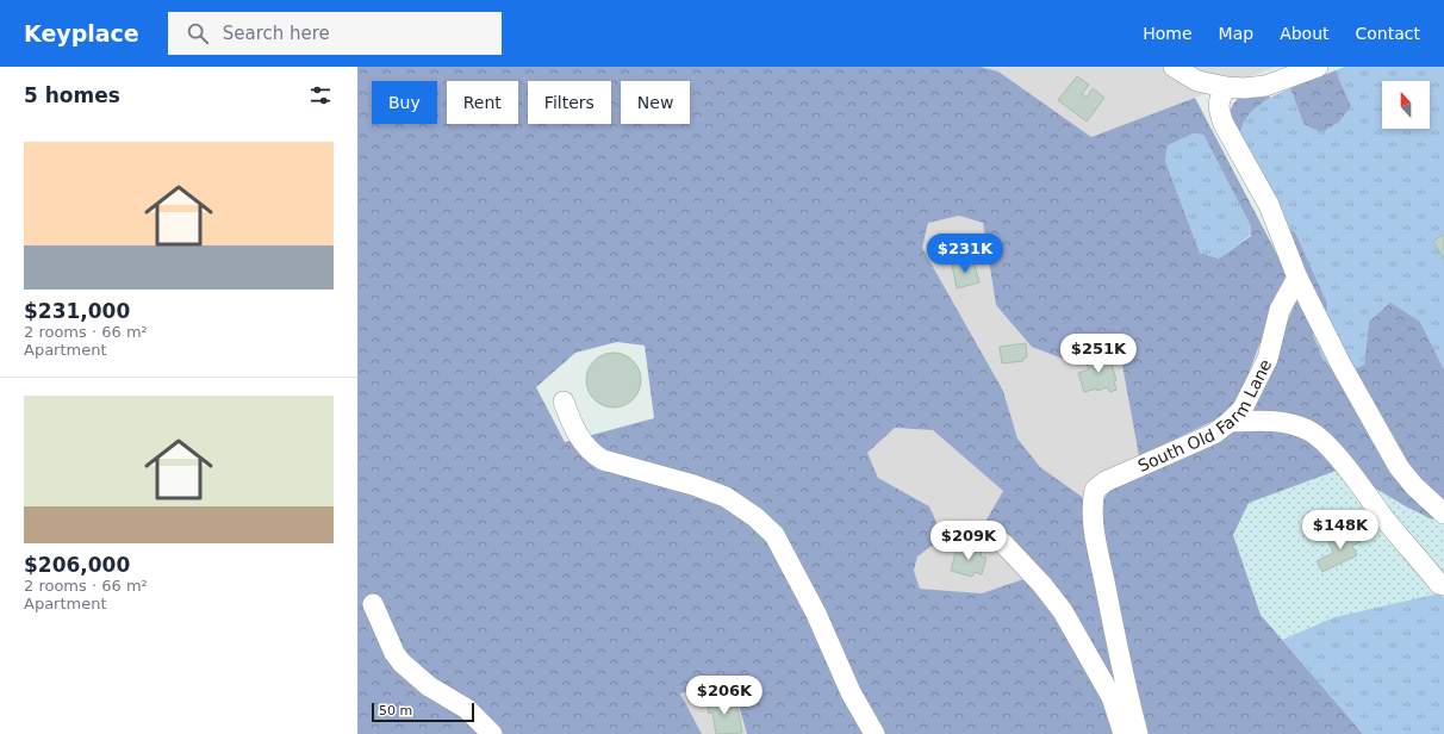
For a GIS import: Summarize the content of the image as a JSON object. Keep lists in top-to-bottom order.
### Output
{
  "streets": {
    "street": ["South Old Farm Lane"]
  },
  "scale_bar": "50 m",
  "north": "top",
  "page": {
    "header": "Keyplace",
    "search": "Search here",
    "nav": [
      "Home",
      "Map",
      "About",
      "Contact"
    ],
    "heading": "5 homes",
    "chip": [
      "Buy",
      "Rent",
      "Filters",
      "New"
    ],
    "list": [
      {
        "name": "$231,000",
        "note": "2 rooms · 66 m² · Apartment"
      },
      {
        "name": "$206,000",
        "note": "2 rooms · 66 m² · Apartment"
      }
    ],
    "price": [
      "$231K",
      "$251K",
      "$148K",
      "$209K",
      "$206K"
    ],
    "scale": "50 m"
  }
}
